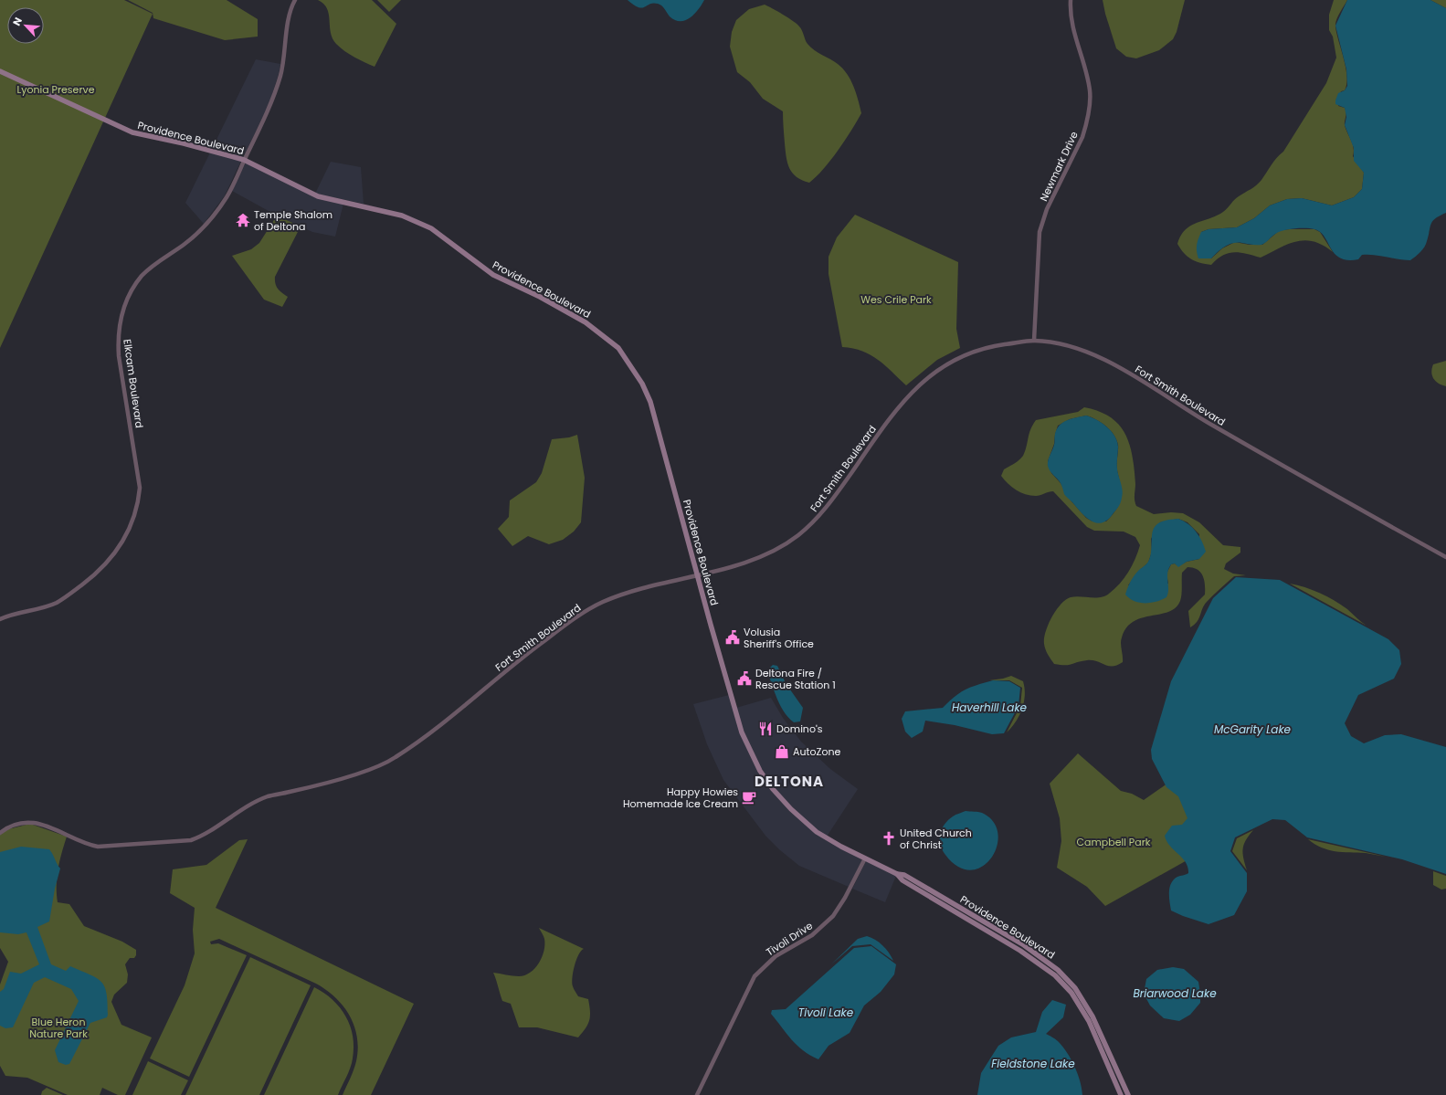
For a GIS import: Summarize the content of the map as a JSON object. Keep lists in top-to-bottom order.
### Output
{
  "streets": {
    "main road": ["Providence Boulevard"],
    "street": [
      "Newmark Drive",
      "Elkcam Boulevard",
      "Fort Smith Boulevard",
      "Tivoli Drive"
    ]
  },
  "crossings": [
    ["Providence Boulevard", "Elkcam Boulevard"],
    ["Providence Boulevard", "Fort Smith Boulevard"],
    ["Providence Boulevard", "Tivoli Drive"],
    ["Newmark Drive", "Fort Smith Boulevard"]
  ],
  "districts": ["DELTONA"],
  "water": [
    "Haverhill Lake",
    "McGarity Lake",
    "Briarwood Lake",
    "Tivoli Lake",
    "Fieldstone Lake"
  ],
  "parks": [
    "Lyonia Preserve",
    "Wes Crile Park",
    "Campbell Park",
    "Blue Heron Nature Park"
  ],
  "places": {
    "temple": ["Temple Shalom of Deltona"],
    "public building": ["Volusia Sheriff's Office", "Deltona Fire / Rescue Station 1"],
    "restaurant": ["Domino's"],
    "shop": ["AutoZone"],
    "cafe": ["Happy Howies Homemade Ice Cream"],
    "church": ["United Church of Christ"]
  },
  "north": "top left"
}
